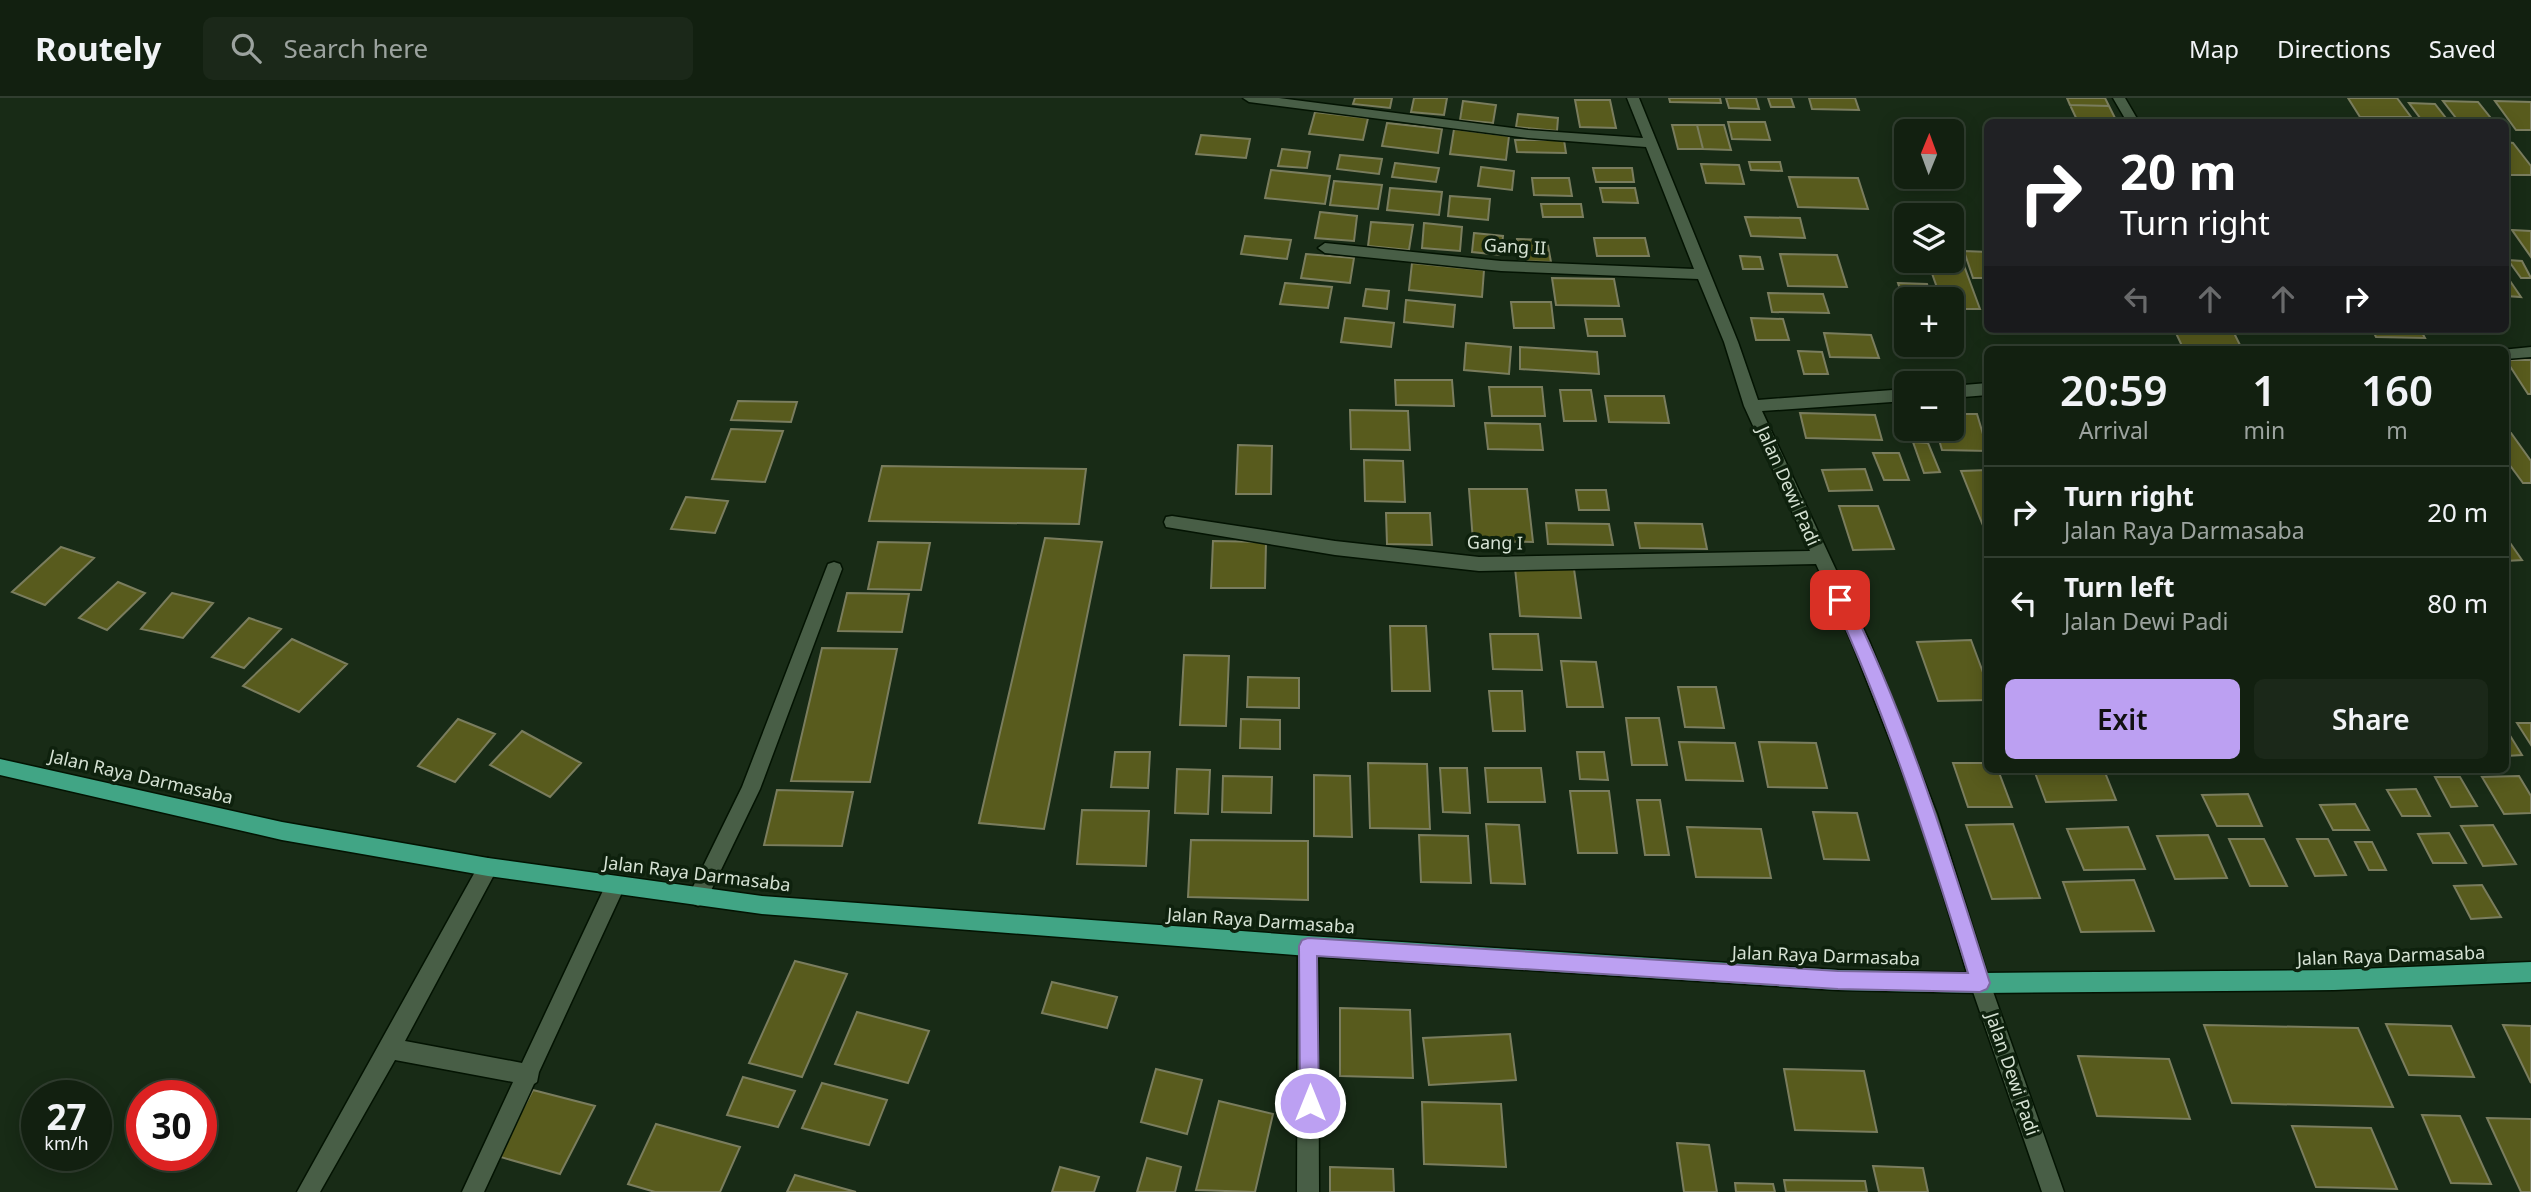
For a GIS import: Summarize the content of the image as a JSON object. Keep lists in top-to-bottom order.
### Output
{
  "streets": {
    "main road": ["Jalan Raya Darmasaba"],
    "street": ["Gang II", "Jalan Dewi Padi", "Gang I"]
  },
  "crossings": [
    ["Gang II", "Jalan Dewi Padi"],
    ["Jalan Dewi Padi", "Gang I"],
    ["Jalan Dewi Padi", "Jalan Raya Darmasaba"]
  ],
  "north": "top",
  "page": {
    "header": "Routely",
    "search": "Search here",
    "nav": ["Map", "Directions", "Saved"],
    "map_buttons": ["+", "−"],
    "turn": ["20 m", "Turn right"],
    "eta": [
      "20:59",
      "Arrival",
      "1",
      "min",
      "160",
      "m"
    ],
    "list": [
      {
        "name": "Turn right",
        "note": "Jalan Raya Darmasaba",
        "value": "20 m"
      },
      {
        "name": "Turn left",
        "note": "Jalan Dewi Padi",
        "value": "80 m"
      }
    ],
    "buttons": ["Exit", "Share"],
    "speed": "27 km/h",
    "limit": "30"
  }
}
